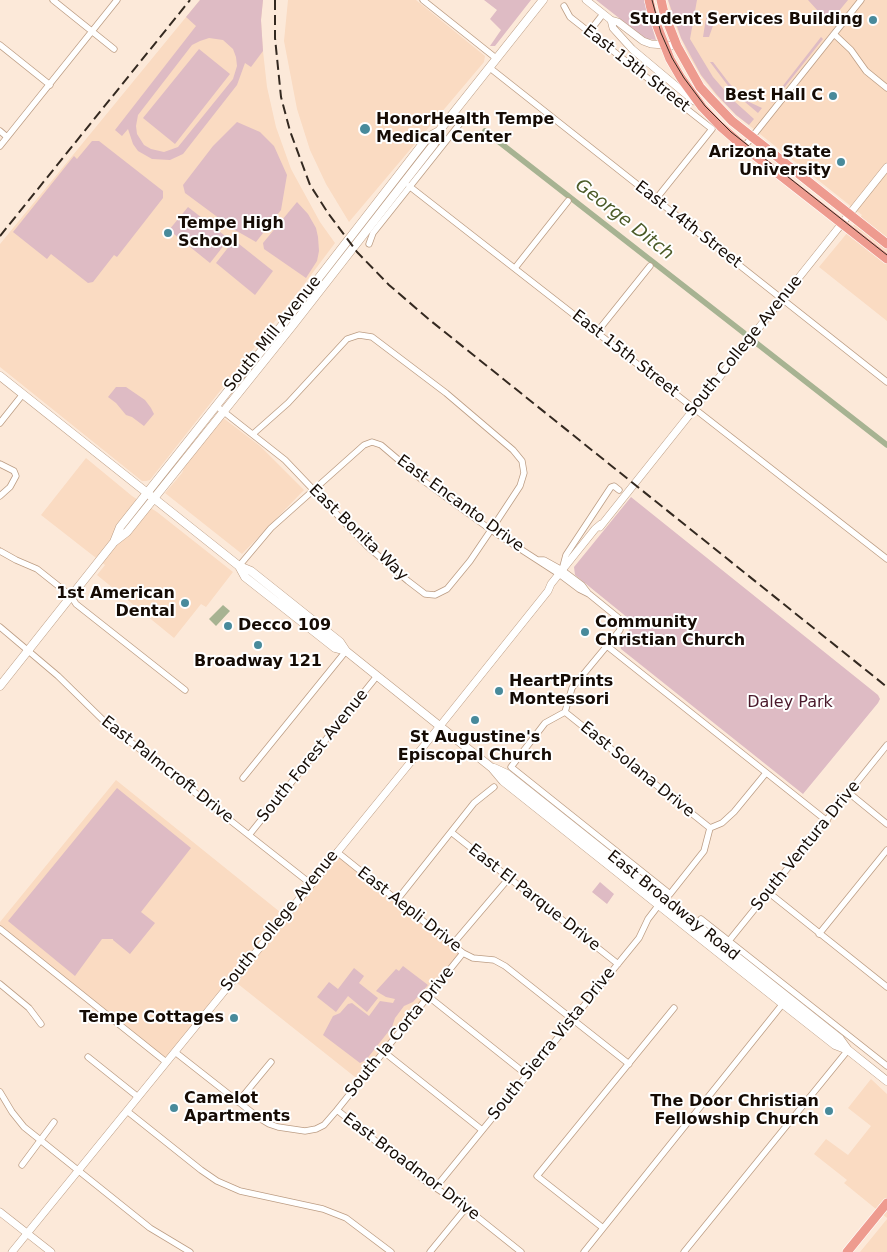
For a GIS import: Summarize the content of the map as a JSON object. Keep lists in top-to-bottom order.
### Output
{
  "streets": {
    "main road": ["South Mill Avenue", "East Broadway Road"],
    "street": [
      "East 13th Street",
      "East 14th Street",
      "South College Avenue",
      "East 15th Street",
      "East Encanto Drive",
      "East Bonita Way",
      "South Forest Avenue",
      "East Palmcroft Drive",
      "East Solana Drive",
      "South Ventura Drive",
      "East El Parque Drive",
      "East Aepli Drive",
      "South la Corta Drive",
      "South Sierra Vista Drive",
      "East Broadmor Drive"
    ]
  },
  "crossings": [
    ["East 13th Street", "East 14th Street"],
    ["East 14th Street", "South Mill Avenue"],
    ["East 14th Street", "South College Avenue"],
    ["South Mill Avenue", "East Bonita Way"],
    ["South Mill Avenue", "East Palmcroft Drive"],
    ["South Mill Avenue", "East Broadway Road"],
    ["South College Avenue", "East 15th Street"],
    ["South College Avenue", "East Encanto Drive"],
    ["South College Avenue", "East Palmcroft Drive"],
    ["South College Avenue", "East Broadway Road"],
    ["South College Avenue", "East Aepli Drive"],
    ["South College Avenue", "East Broadmor Drive"],
    ["East Encanto Drive", "East Bonita Way"],
    ["South Forest Avenue", "East Palmcroft Drive"],
    ["South Forest Avenue", "East Broadway Road"],
    ["East Solana Drive", "South Sierra Vista Drive"],
    ["South Ventura Drive", "East Broadway Road"],
    ["East El Parque Drive", "South la Corta Drive"],
    ["East El Parque Drive", "South Sierra Vista Drive"],
    ["East Broadway Road", "South Sierra Vista Drive"],
    ["East Aepli Drive", "South la Corta Drive"],
    ["East Aepli Drive", "South Sierra Vista Drive"],
    ["South la Corta Drive", "East Broadmor Drive"],
    ["South Sierra Vista Drive", "East Broadmor Drive"]
  ],
  "water": ["George Ditch"],
  "parks": ["Daley Park"],
  "places": [
    "Student Services Building",
    "Best Hall C",
    "HonorHealth Tempe Medical Center",
    "Arizona State University",
    "Tempe High School",
    "1st American Dental",
    "Decco 109",
    "Community Christian Church",
    "Broadway 121",
    "HeartPrints Montessori",
    "St Augustine's Episcopal Church",
    "Tempe Cottages",
    "Camelot Apartments",
    "The Door Christian Fellowship Church"
  ]
}
